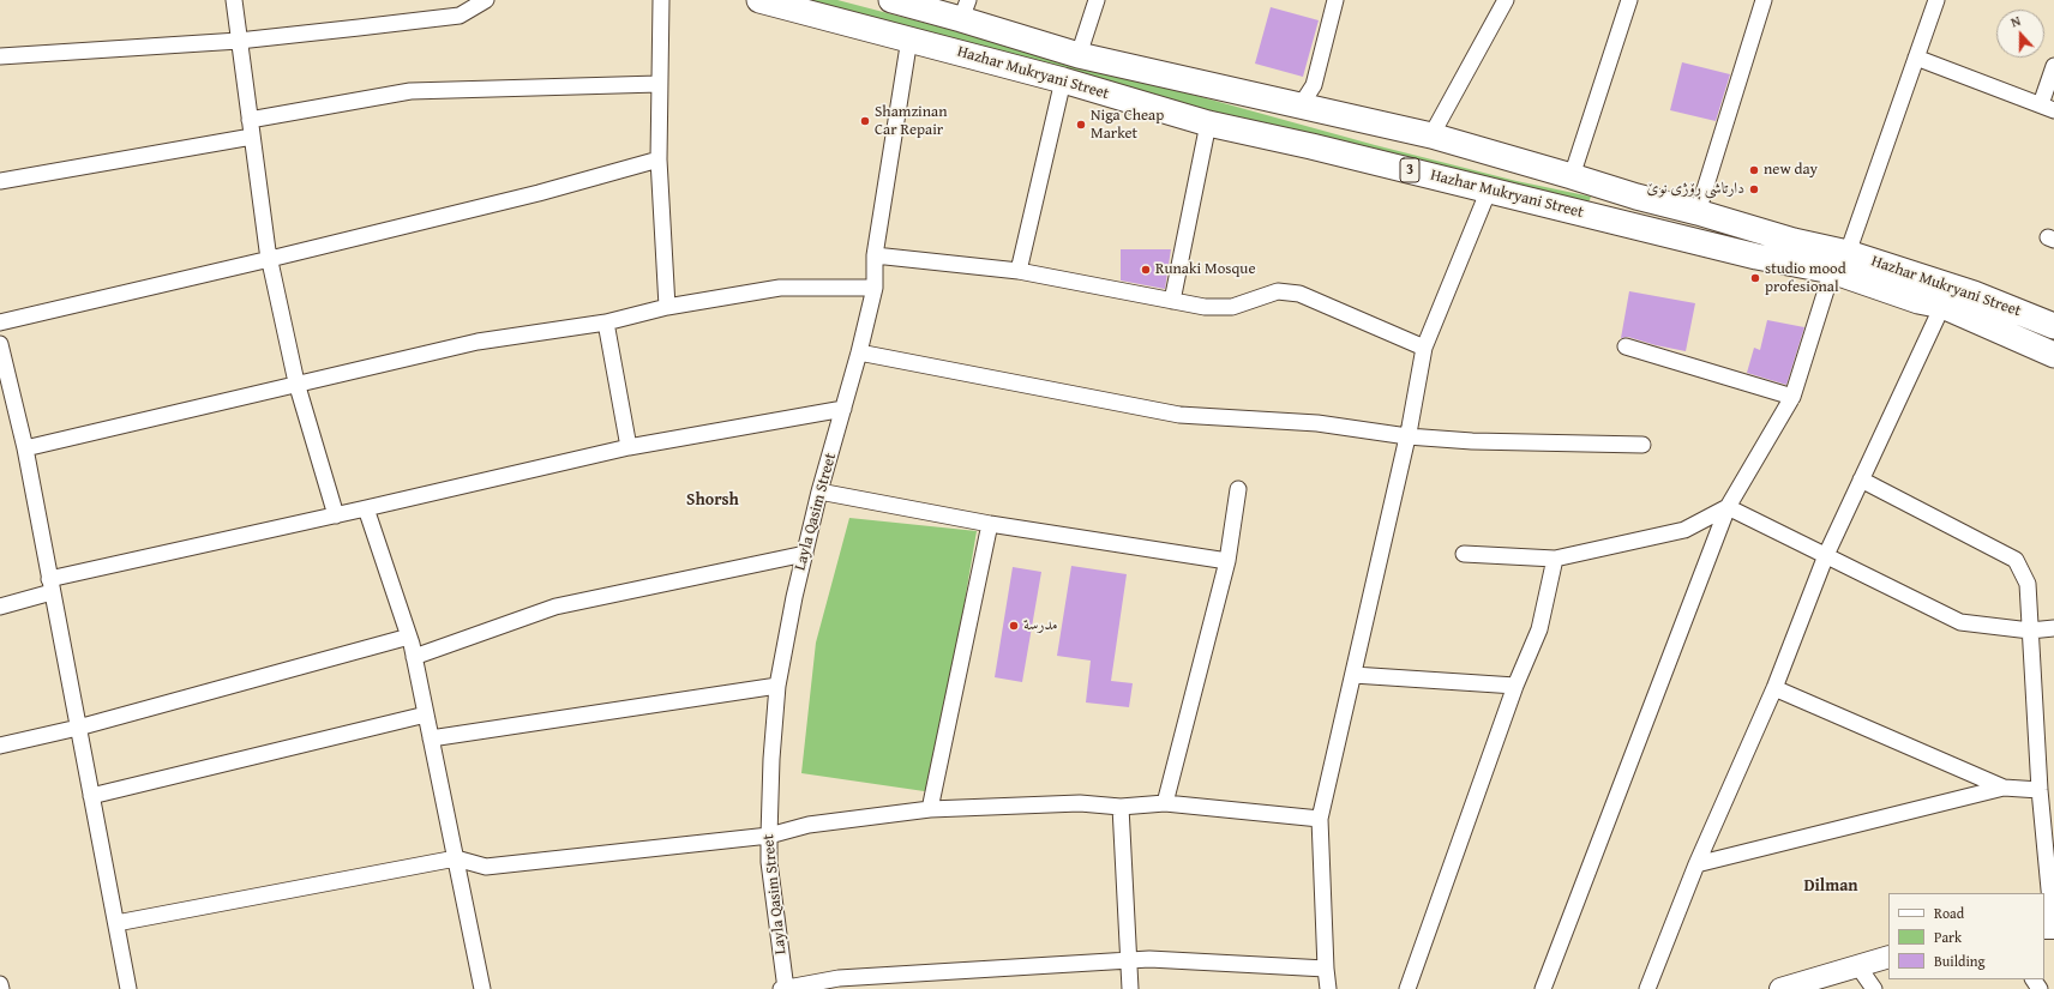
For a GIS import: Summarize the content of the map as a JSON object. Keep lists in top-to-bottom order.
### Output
{
  "streets": {
    "highway": ["Hazhar Mukryani Street", "3"],
    "street": ["Layla Qasim Street"]
  },
  "crossings": [
    ["Hazhar Mukryani Street", "Layla Qasim Street"]
  ],
  "districts": ["Shorsh", "Dilman"],
  "places": [
    "Shamzinan Car Repair",
    "Niga Cheap Market",
    "new day",
    "دارتاشی ڕۆژی نوێ",
    "Runaki Mosque",
    "studio mood profesional",
    "مدرسة"
  ],
  "legend": ["Road", "Park", "Building"],
  "north": "top"
}
